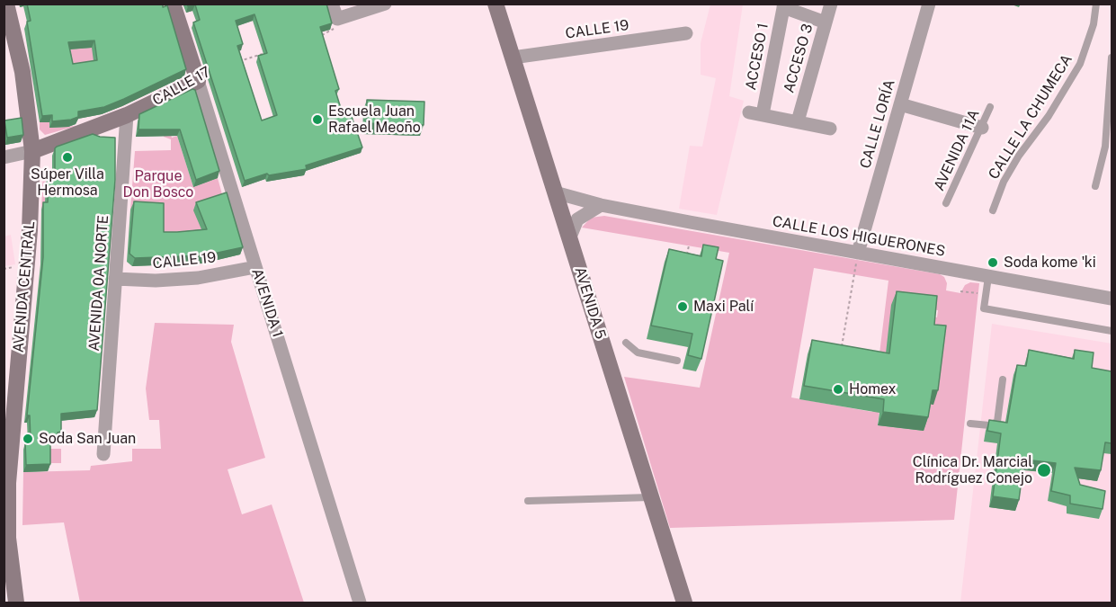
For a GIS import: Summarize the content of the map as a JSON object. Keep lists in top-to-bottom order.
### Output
{
  "streets": {
    "main road": [
      "CALLE 17",
      "AVENIDA CENTRAL",
      "AVENIDA 1",
      "AVENIDA 5"
    ],
    "street": [
      "CALLE 19",
      "ACCESO 1",
      "ACCESO 3",
      "CALLE LORÍA",
      "CALLE LOS HIGUERONES",
      "AVENIDA 0A NORTE"
    ],
    "lane": ["CALLE LA CHUMECA", "AVENIDA 11A"]
  },
  "crossings": [
    ["CALLE 19", "AVENIDA 0A NORTE"],
    ["CALLE 19", "AVENIDA 1"],
    ["CALLE 19", "AVENIDA 5"],
    ["ACCESO 1", "ACCESO 3"],
    ["CALLE 17", "AVENIDA 0A NORTE"],
    ["CALLE 17", "AVENIDA CENTRAL"],
    ["CALLE 17", "AVENIDA 1"],
    ["CALLE LORÍA", "CALLE LOS HIGUERONES"],
    ["CALLE LOS HIGUERONES", "AVENIDA 5"]
  ],
  "parks": ["Parque Don Bosco"],
  "places": [
    "Escuela Juan Rafael Meoño",
    "Súper Villa Hermosa",
    "Soda kome 'ki",
    "Maxi Palí",
    "Homex",
    "Soda San Juan",
    "Clínica Dr. Marcial Rodríguez Conejo"
  ]
}
